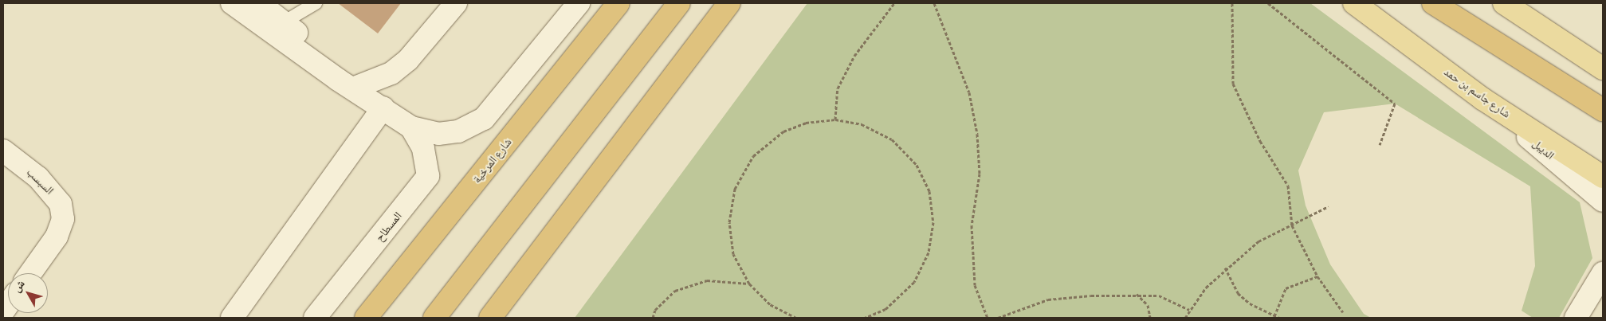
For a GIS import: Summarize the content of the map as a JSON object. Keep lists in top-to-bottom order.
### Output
{
  "streets": {
    "highway": ["شارع المرخية"],
    "main road": ["شارع جاسم بن حمد"],
    "street": ["الديبل", "السبسب", "المسطاح"]
  },
  "crossings": [
    ["شارع جاسم بن حمد", "الديبل"]
  ],
  "north": "top left"
}
